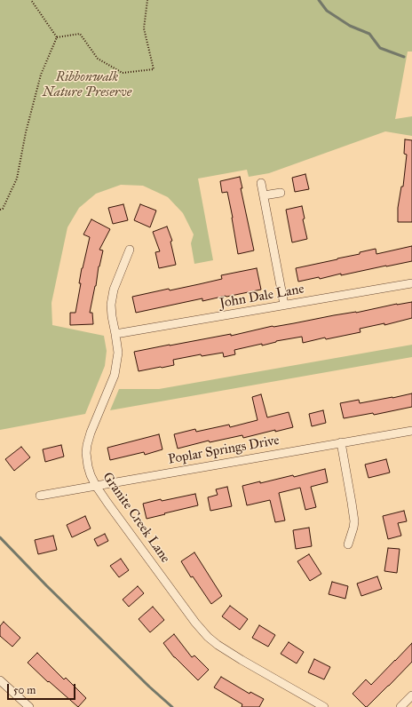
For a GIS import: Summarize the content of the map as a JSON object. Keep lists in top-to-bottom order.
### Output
{
  "streets": {
    "street": ["John Dale Lane", "Poplar Springs Drive", "Granite Creek Lane"]
  },
  "crossings": [
    ["John Dale Lane", "Granite Creek Lane"],
    ["Poplar Springs Drive", "Granite Creek Lane"]
  ],
  "parks": ["Ribbonwalk Nature Preserve"],
  "scale_bar": "50 m"
}
